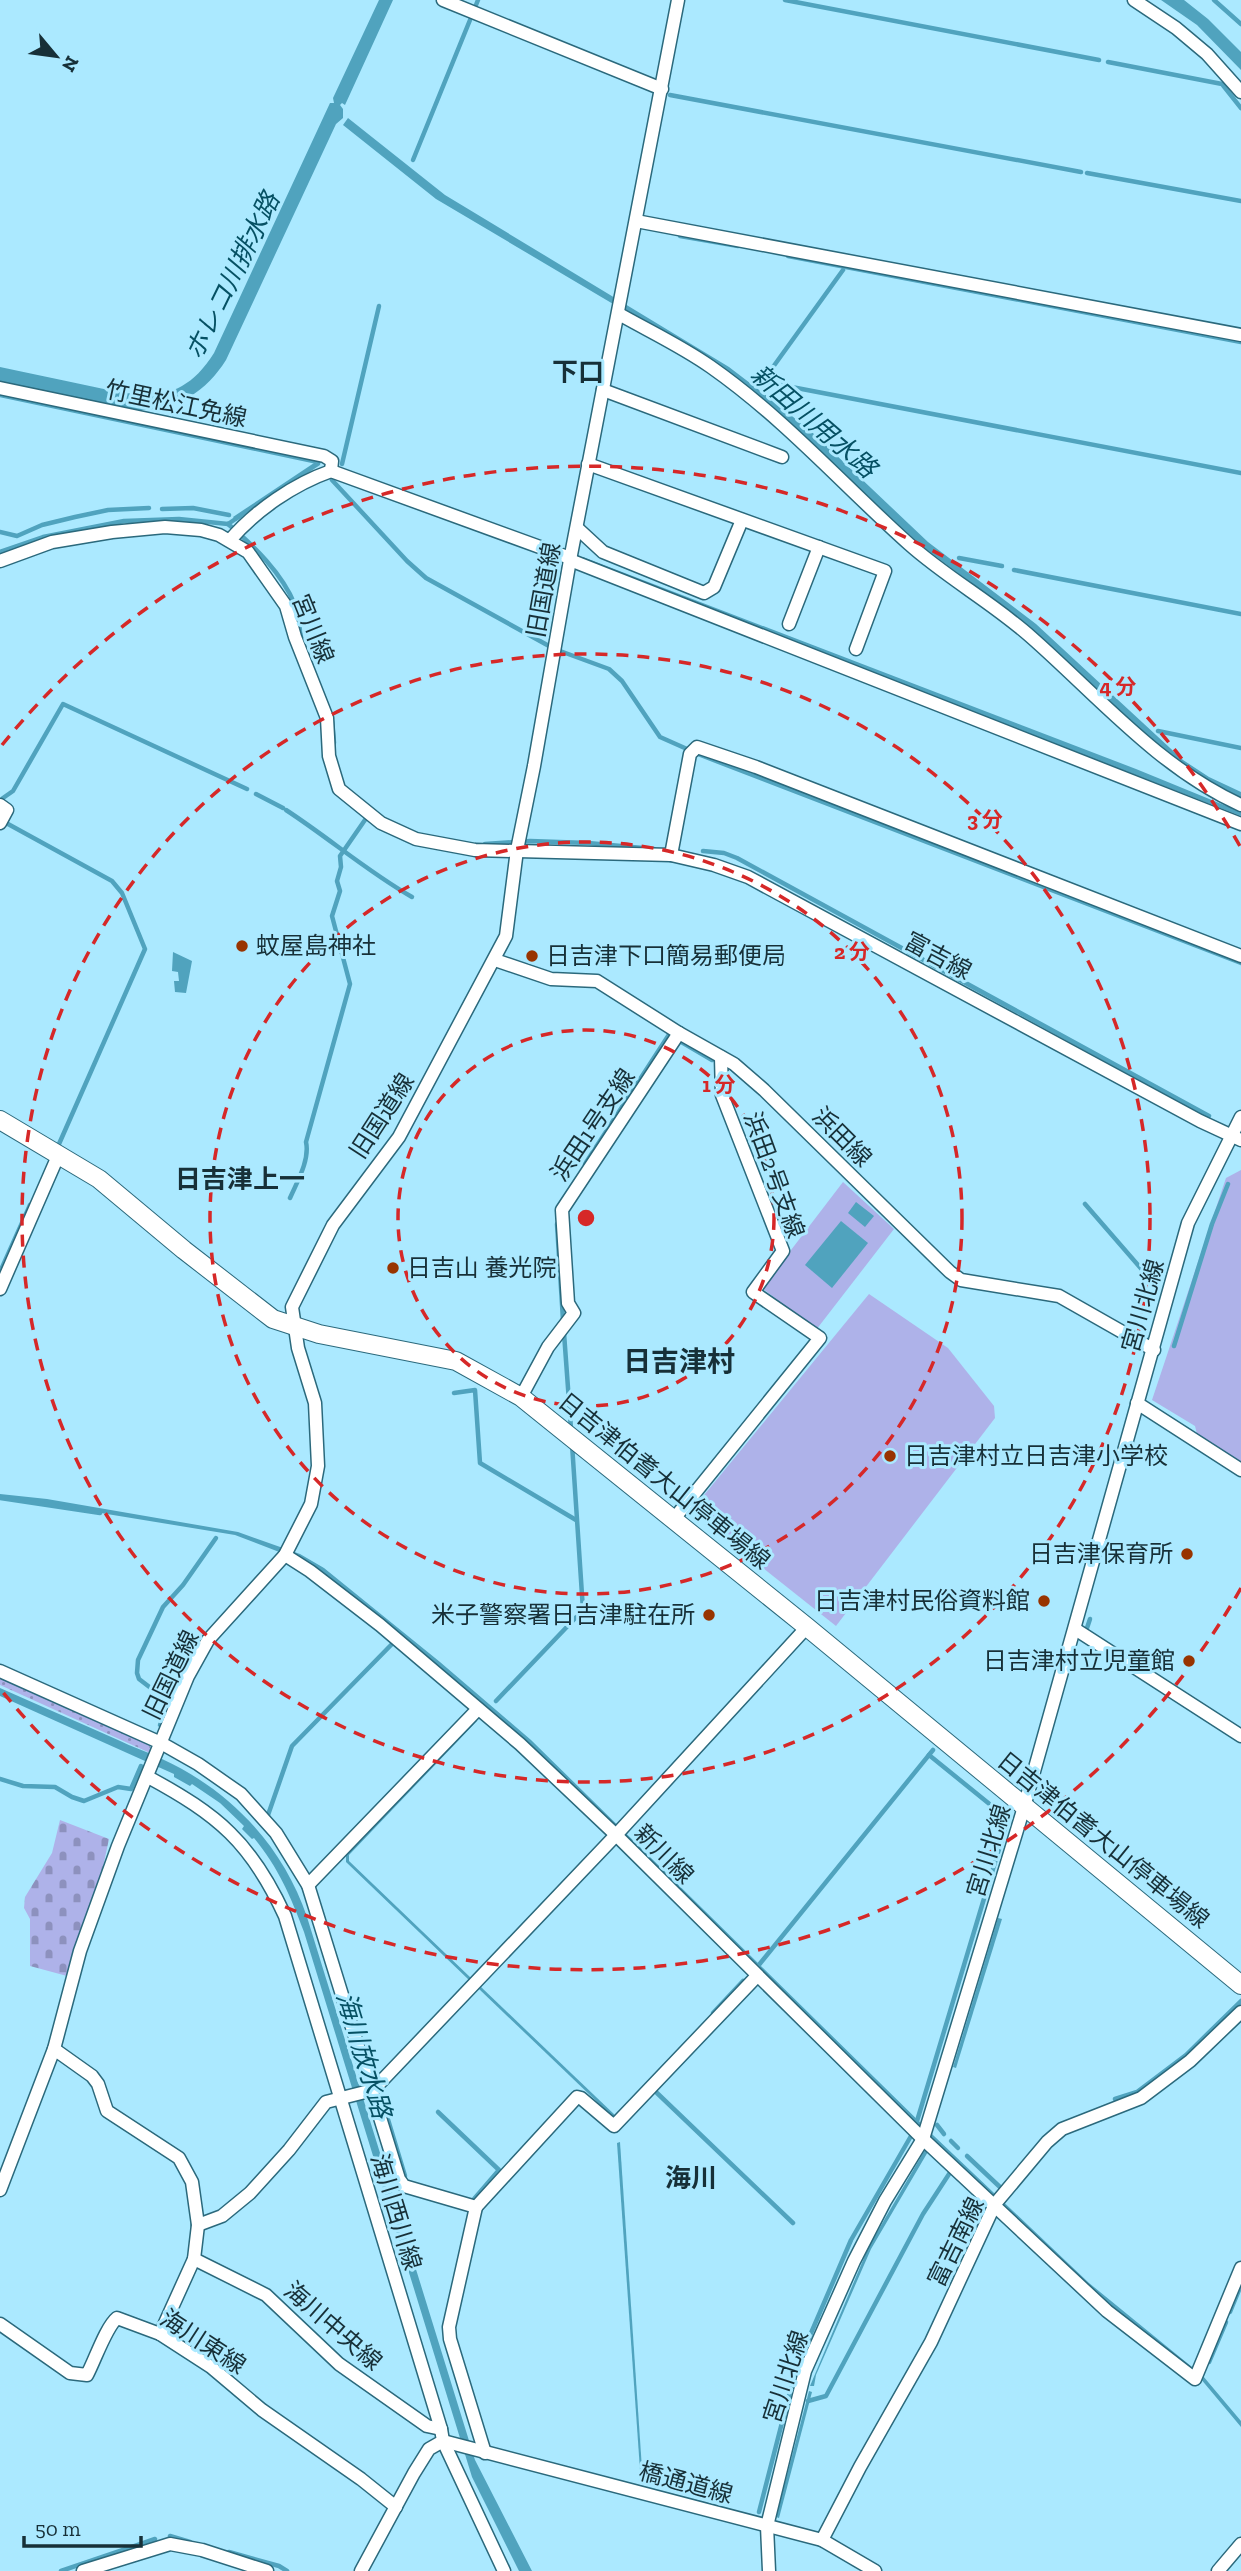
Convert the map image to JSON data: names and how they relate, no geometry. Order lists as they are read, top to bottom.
{
  "streets": {
    "main road": ["日吉津伯耆大山停車場線"],
    "street": [
      "竹里松江免線",
      "旧国道線",
      "宮川線",
      "富吉線",
      "浜田1号支線",
      "浜田線",
      "浜田2号支線",
      "宮川北線",
      "新川線",
      "海川西川線",
      "富吉南線",
      "海川中央線",
      "海川東線",
      "橋通道線"
    ]
  },
  "crossings": [
    ["旧国道線", "宮川線"],
    ["旧国道線", "富吉線"],
    ["旧国道線", "浜田線"],
    ["旧国道線", "日吉津伯耆大山停車場線"],
    ["旧国道線", "新川線"],
    ["旧国道線", "海川西川線"],
    ["宮川線", "富吉線"],
    ["富吉線", "宮川北線"],
    ["浜田1号支線", "浜田線"],
    ["浜田1号支線", "日吉津伯耆大山停車場線"],
    ["浜田線", "浜田2号支線"],
    ["浜田線", "宮川北線"],
    ["浜田2号支線", "日吉津伯耆大山停車場線"],
    ["宮川北線", "日吉津伯耆大山停車場線"],
    ["宮川北線", "新川線"],
    ["宮川北線", "橋通道線"],
    ["新川線", "富吉南線"],
    ["海川西川線", "海川中央線"],
    ["富吉南線", "橋通道線"],
    ["海川中央線", "橋通道線"]
  ],
  "districts": [
    "下口",
    "日吉津上一",
    "日吉津村",
    "海川"
  ],
  "water": ["ホレコ川排水路", "新田川用水路", "海川放水路"],
  "places": [
    "蚊屋島神社",
    "日吉津下口簡易郵便局",
    "日吉山 養光院",
    "日吉津村立日吉津小学校",
    "日吉津保育所",
    "日吉津村民俗資料館",
    "米子警察署日吉津駐在所",
    "日吉津村立児童館"
  ],
  "scale_bar": "50 m",
  "north": "bottom right",
  "rings": [
    "4 分",
    "3 分",
    "2 分",
    "1 分"
  ]
}
